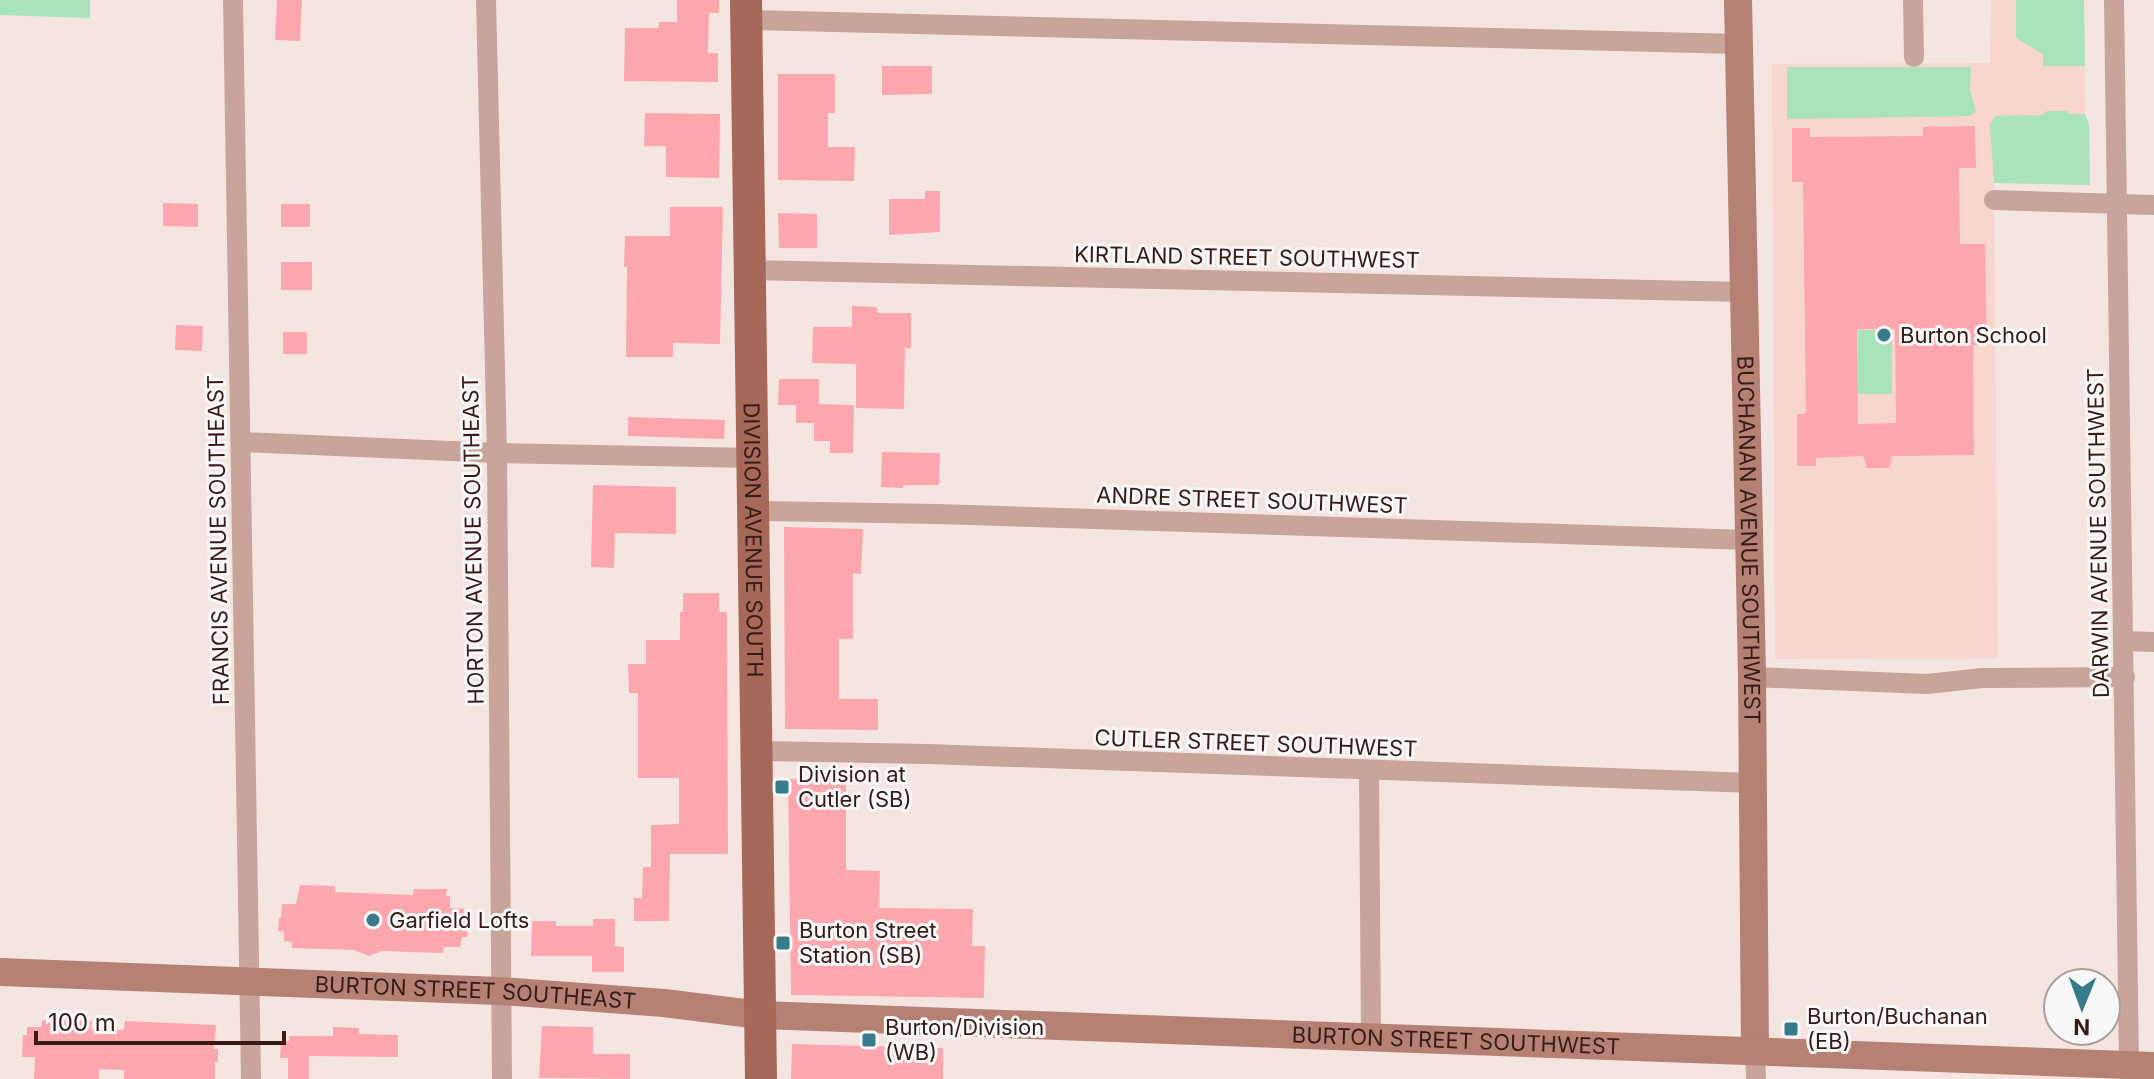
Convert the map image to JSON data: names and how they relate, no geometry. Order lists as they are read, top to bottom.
{
  "streets": {
    "main road": [
      "DIVISION AVENUE SOUTH",
      "BUCHANAN AVENUE SOUTHWEST",
      "BURTON STREET SOUTHEAST",
      "BURTON STREET SOUTHWEST"
    ],
    "street": [
      "KIRTLAND STREET SOUTHWEST",
      "ANDRE STREET SOUTHWEST",
      "DARWIN AVENUE SOUTHWEST",
      "FRANCIS AVENUE SOUTHEAST",
      "HORTON AVENUE SOUTHEAST",
      "CUTLER STREET SOUTHWEST"
    ]
  },
  "crossings": [
    ["KIRTLAND STREET SOUTHWEST", "DIVISION AVENUE SOUTH"],
    ["KIRTLAND STREET SOUTHWEST", "BUCHANAN AVENUE SOUTHWEST"],
    ["ANDRE STREET SOUTHWEST", "DIVISION AVENUE SOUTH"],
    ["ANDRE STREET SOUTHWEST", "BUCHANAN AVENUE SOUTHWEST"],
    ["DARWIN AVENUE SOUTHWEST", "BURTON STREET SOUTHWEST"],
    ["DIVISION AVENUE SOUTH", "CUTLER STREET SOUTHWEST"],
    ["DIVISION AVENUE SOUTH", "BURTON STREET SOUTHEAST"],
    ["DIVISION AVENUE SOUTH", "BURTON STREET SOUTHWEST"],
    ["BUCHANAN AVENUE SOUTHWEST", "CUTLER STREET SOUTHWEST"],
    ["BUCHANAN AVENUE SOUTHWEST", "BURTON STREET SOUTHWEST"],
    ["FRANCIS AVENUE SOUTHEAST", "BURTON STREET SOUTHEAST"],
    ["HORTON AVENUE SOUTHEAST", "BURTON STREET SOUTHEAST"],
    ["BURTON STREET SOUTHEAST", "BURTON STREET SOUTHWEST"]
  ],
  "places": {
    "other": ["Burton School", "Garfield Lofts"],
    "transit": [
      "Division at Cutler (SB)",
      "Burton Street Station (SB)",
      "Burton/Buchanan (EB)",
      "Burton/Division (WB)"
    ]
  },
  "scale_bar": "100 m",
  "north": "bottom"
}
